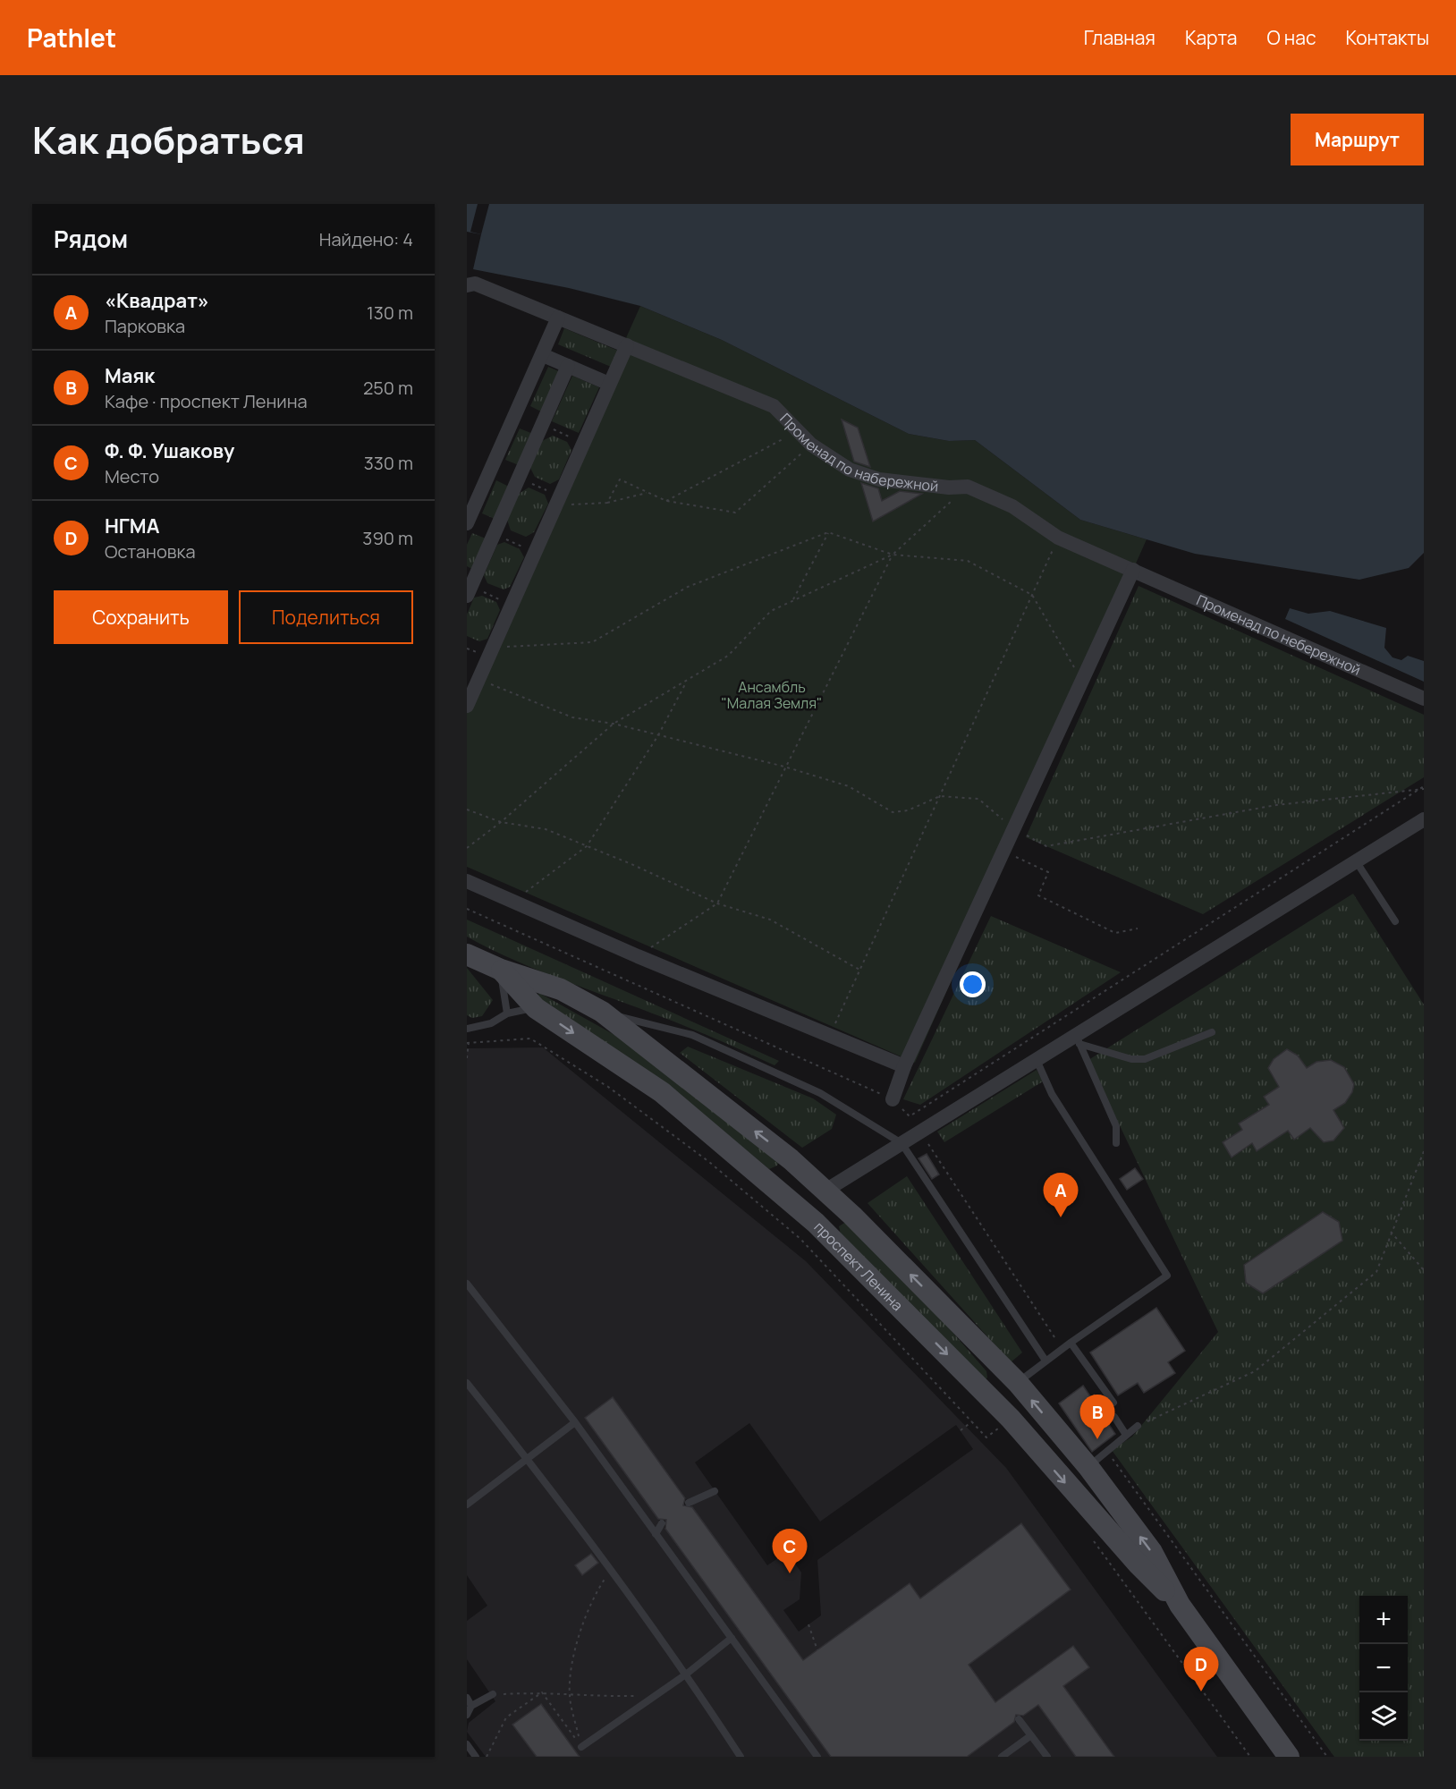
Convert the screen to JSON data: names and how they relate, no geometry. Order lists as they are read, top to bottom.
{
  "streets": {
    "street": ["Променад по набережной", "Променад по небережной", "проспект Ленина"]
  },
  "crossings": [
    ["Променад по набережной", "Променад по небережной"]
  ],
  "parks": ["Ансамбль \"Малая Земля\""],
  "page": {
    "header": "Pathlet",
    "nav": [
      "Главная",
      "Карта",
      "О нас",
      "Контакты"
    ],
    "title": "Как добраться",
    "buttons": [
      "Маршрут",
      ["Сохранить", "Поделиться"]
    ],
    "heading": ["Рядом", "Найдено: 4"],
    "list": [
      {
        "mark": "A",
        "name": "«Квадрат»",
        "note": "Парковка",
        "value": "130 m"
      },
      {
        "mark": "B",
        "name": "Маяк",
        "note": "Кафе · проспект Ленина",
        "value": "250 m"
      },
      {
        "mark": "C",
        "name": "Ф. Ф. Ушакову",
        "note": "Место",
        "value": "330 m"
      },
      {
        "mark": "D",
        "name": "НГМА",
        "note": "Остановка",
        "value": "390 m"
      }
    ],
    "pins": [
      "A",
      "B",
      "C",
      "D"
    ],
    "map_buttons": ["+", "−"]
  }
}
